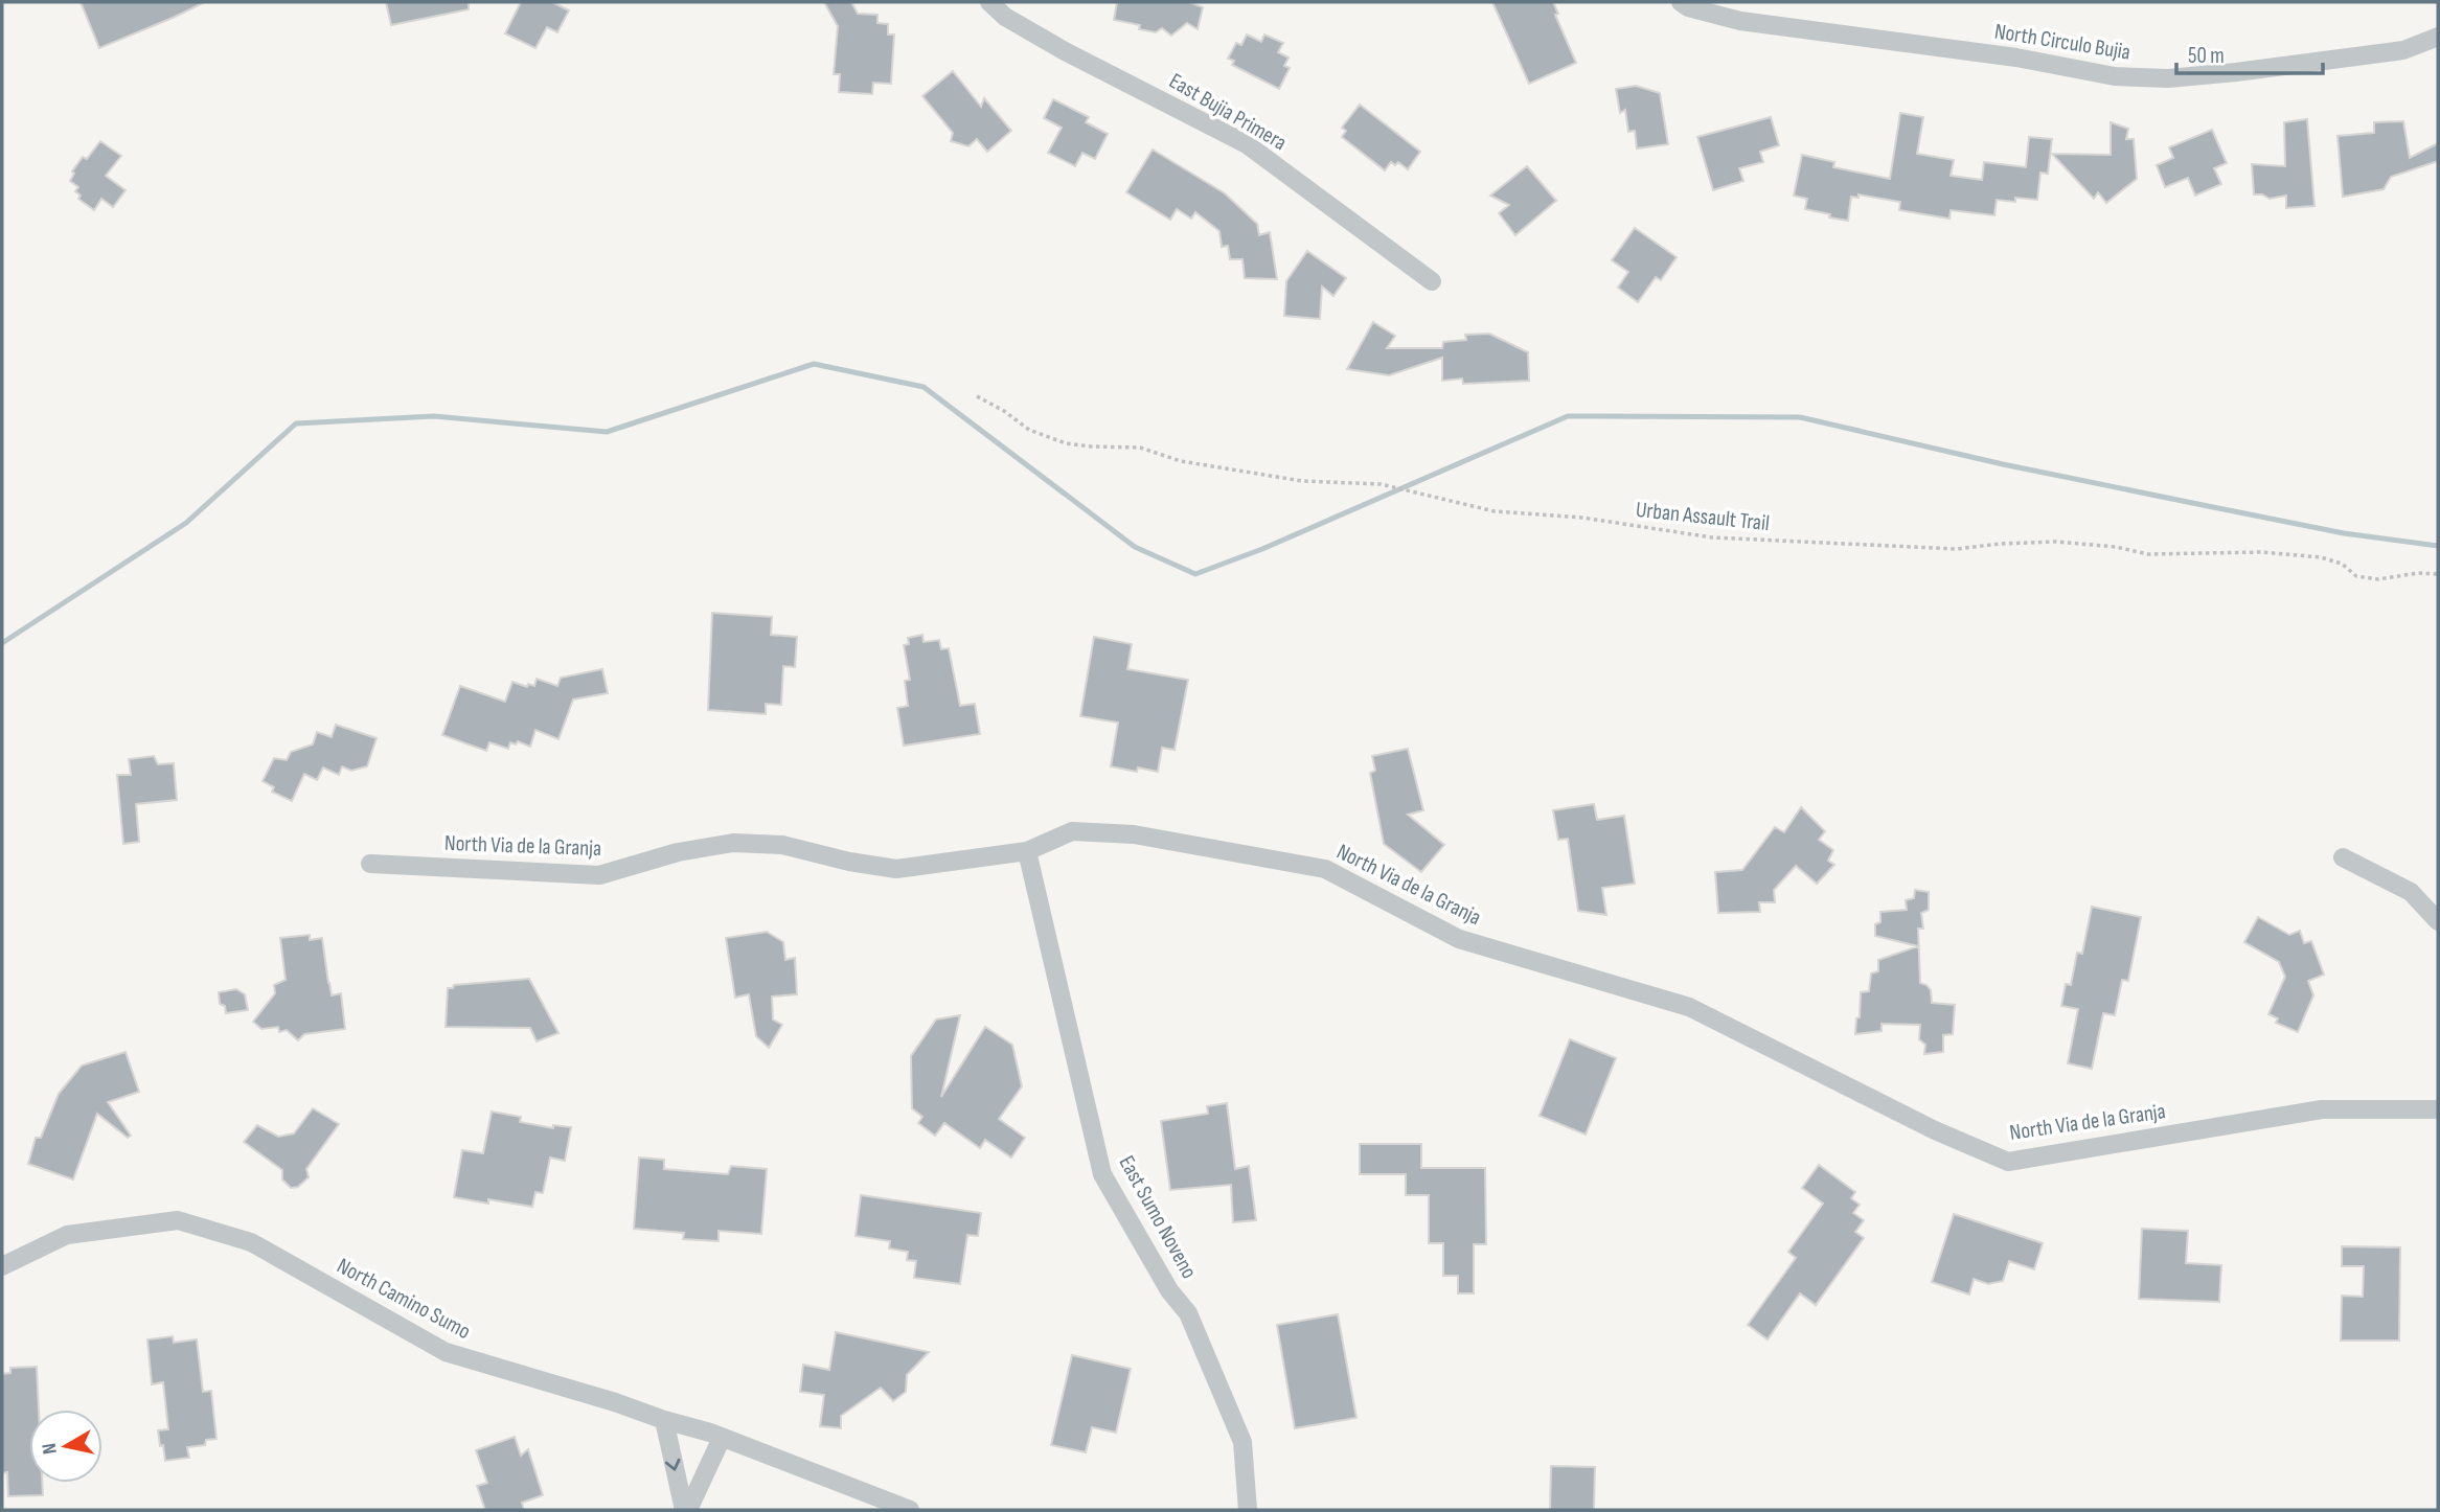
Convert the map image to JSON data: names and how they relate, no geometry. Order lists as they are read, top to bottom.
{
  "streets": {
    "street": [
      "North Circulo Bujia",
      "East Bujia Primera",
      "North Via de la Granja",
      "East Sumo Noveno",
      "North Camino Sumo"
    ],
    "path": ["Urban Assault Trail"]
  },
  "crossings": [
    ["North Via de la Granja", "East Sumo Noveno"]
  ],
  "scale_bar": "50 m",
  "north": "left"
}
